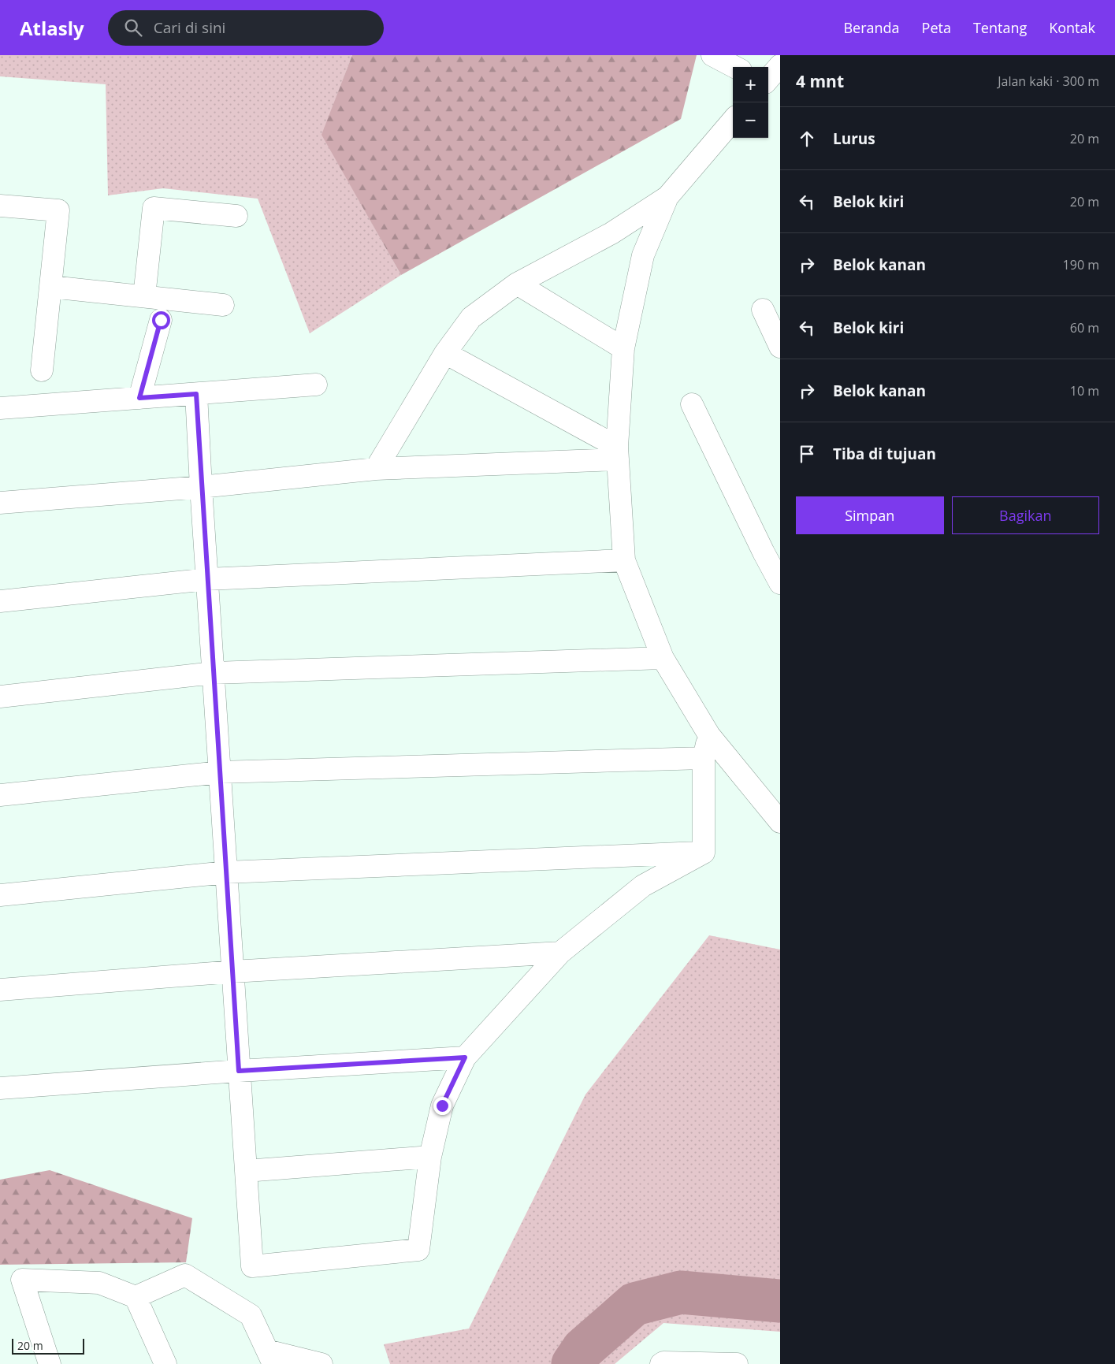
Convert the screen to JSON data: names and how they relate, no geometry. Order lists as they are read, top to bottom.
{
  "scale_bar": "20 m",
  "page": {
    "header": "Atlasly",
    "search": "Cari di sini",
    "nav": [
      "Beranda",
      "Peta",
      "Tentang",
      "Kontak"
    ],
    "heading": ["4 mnt", "Jalan kaki · 300 m"],
    "map_buttons": ["+", "−"],
    "list": [
      ["Lurus", "20 m"],
      ["Belok kiri", "20 m"],
      ["Belok kanan", "190 m"],
      ["Belok kiri", "60 m"],
      ["Belok kanan", "10 m"],
      "Tiba di tujuan"
    ],
    "buttons": ["Simpan", "Bagikan"],
    "scale": "20 m"
  }
}
